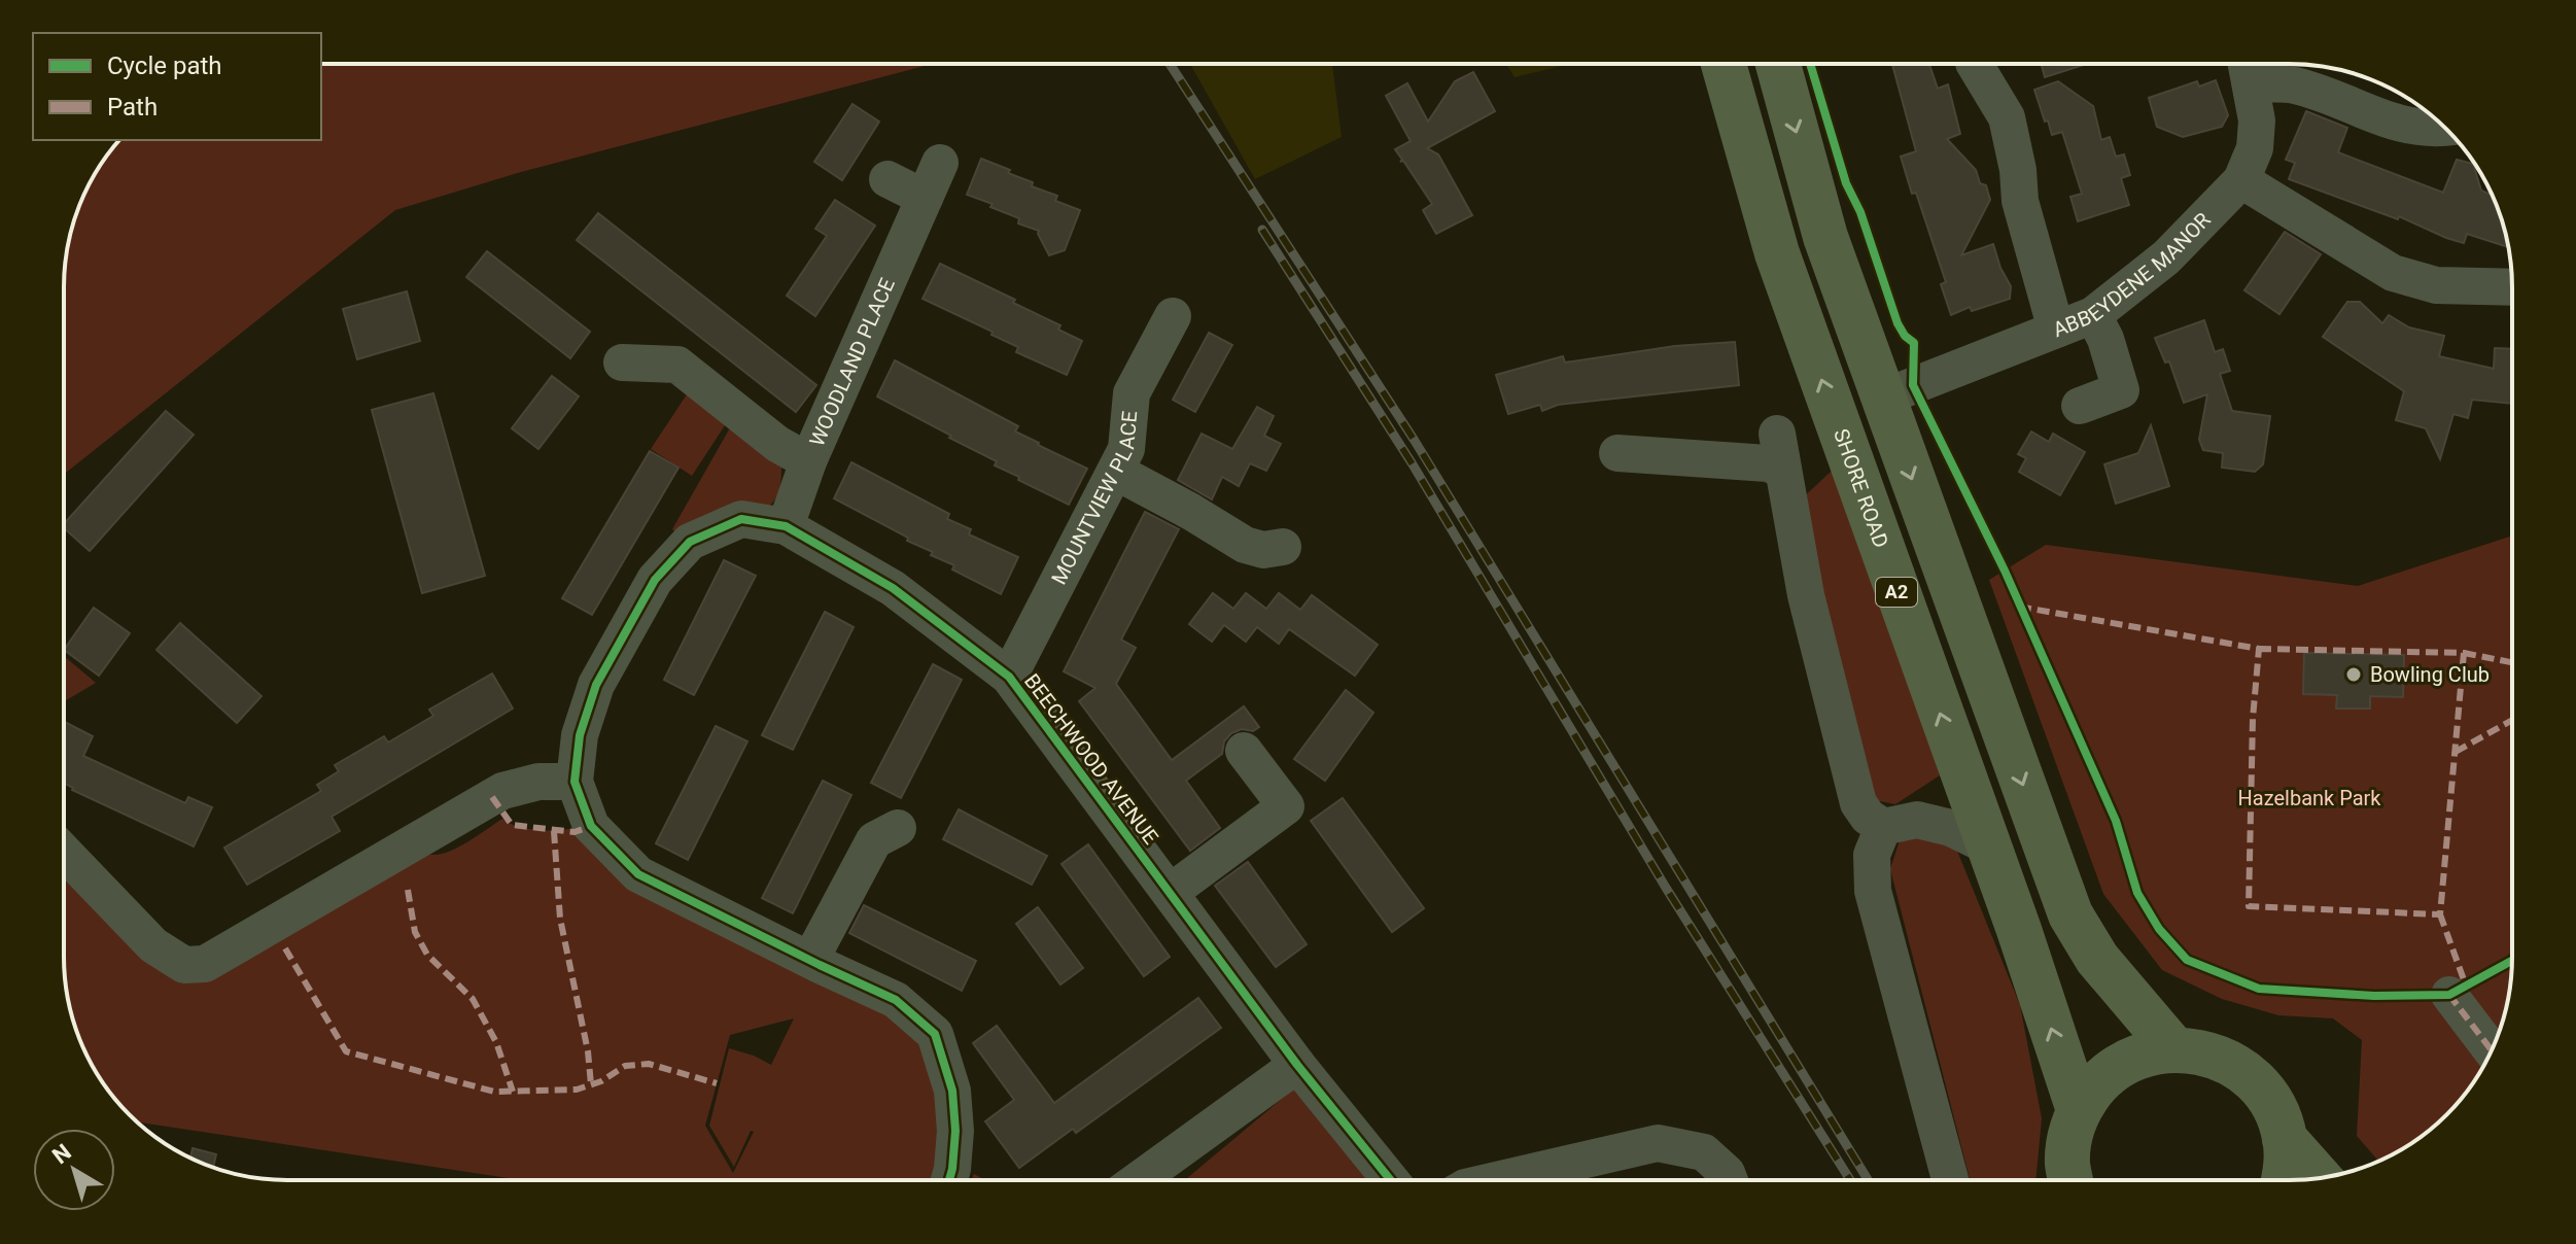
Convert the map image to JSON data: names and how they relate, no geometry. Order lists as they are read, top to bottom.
{
  "streets": {
    "highway": ["SHORE ROAD", "A2"],
    "street": [
      "ABBEYDENE MANOR",
      "WOODLAND PLACE",
      "MOUNTVIEW PLACE",
      "BEECHWOOD AVENUE"
    ]
  },
  "crossings": [
    ["ABBEYDENE MANOR", "A2"],
    ["WOODLAND PLACE", "BEECHWOOD AVENUE"],
    ["MOUNTVIEW PLACE", "BEECHWOOD AVENUE"]
  ],
  "parks": ["Hazelbank Park"],
  "places": ["Bowling Club"],
  "legend": ["Cycle path", "Path"],
  "north": "top left"
}
